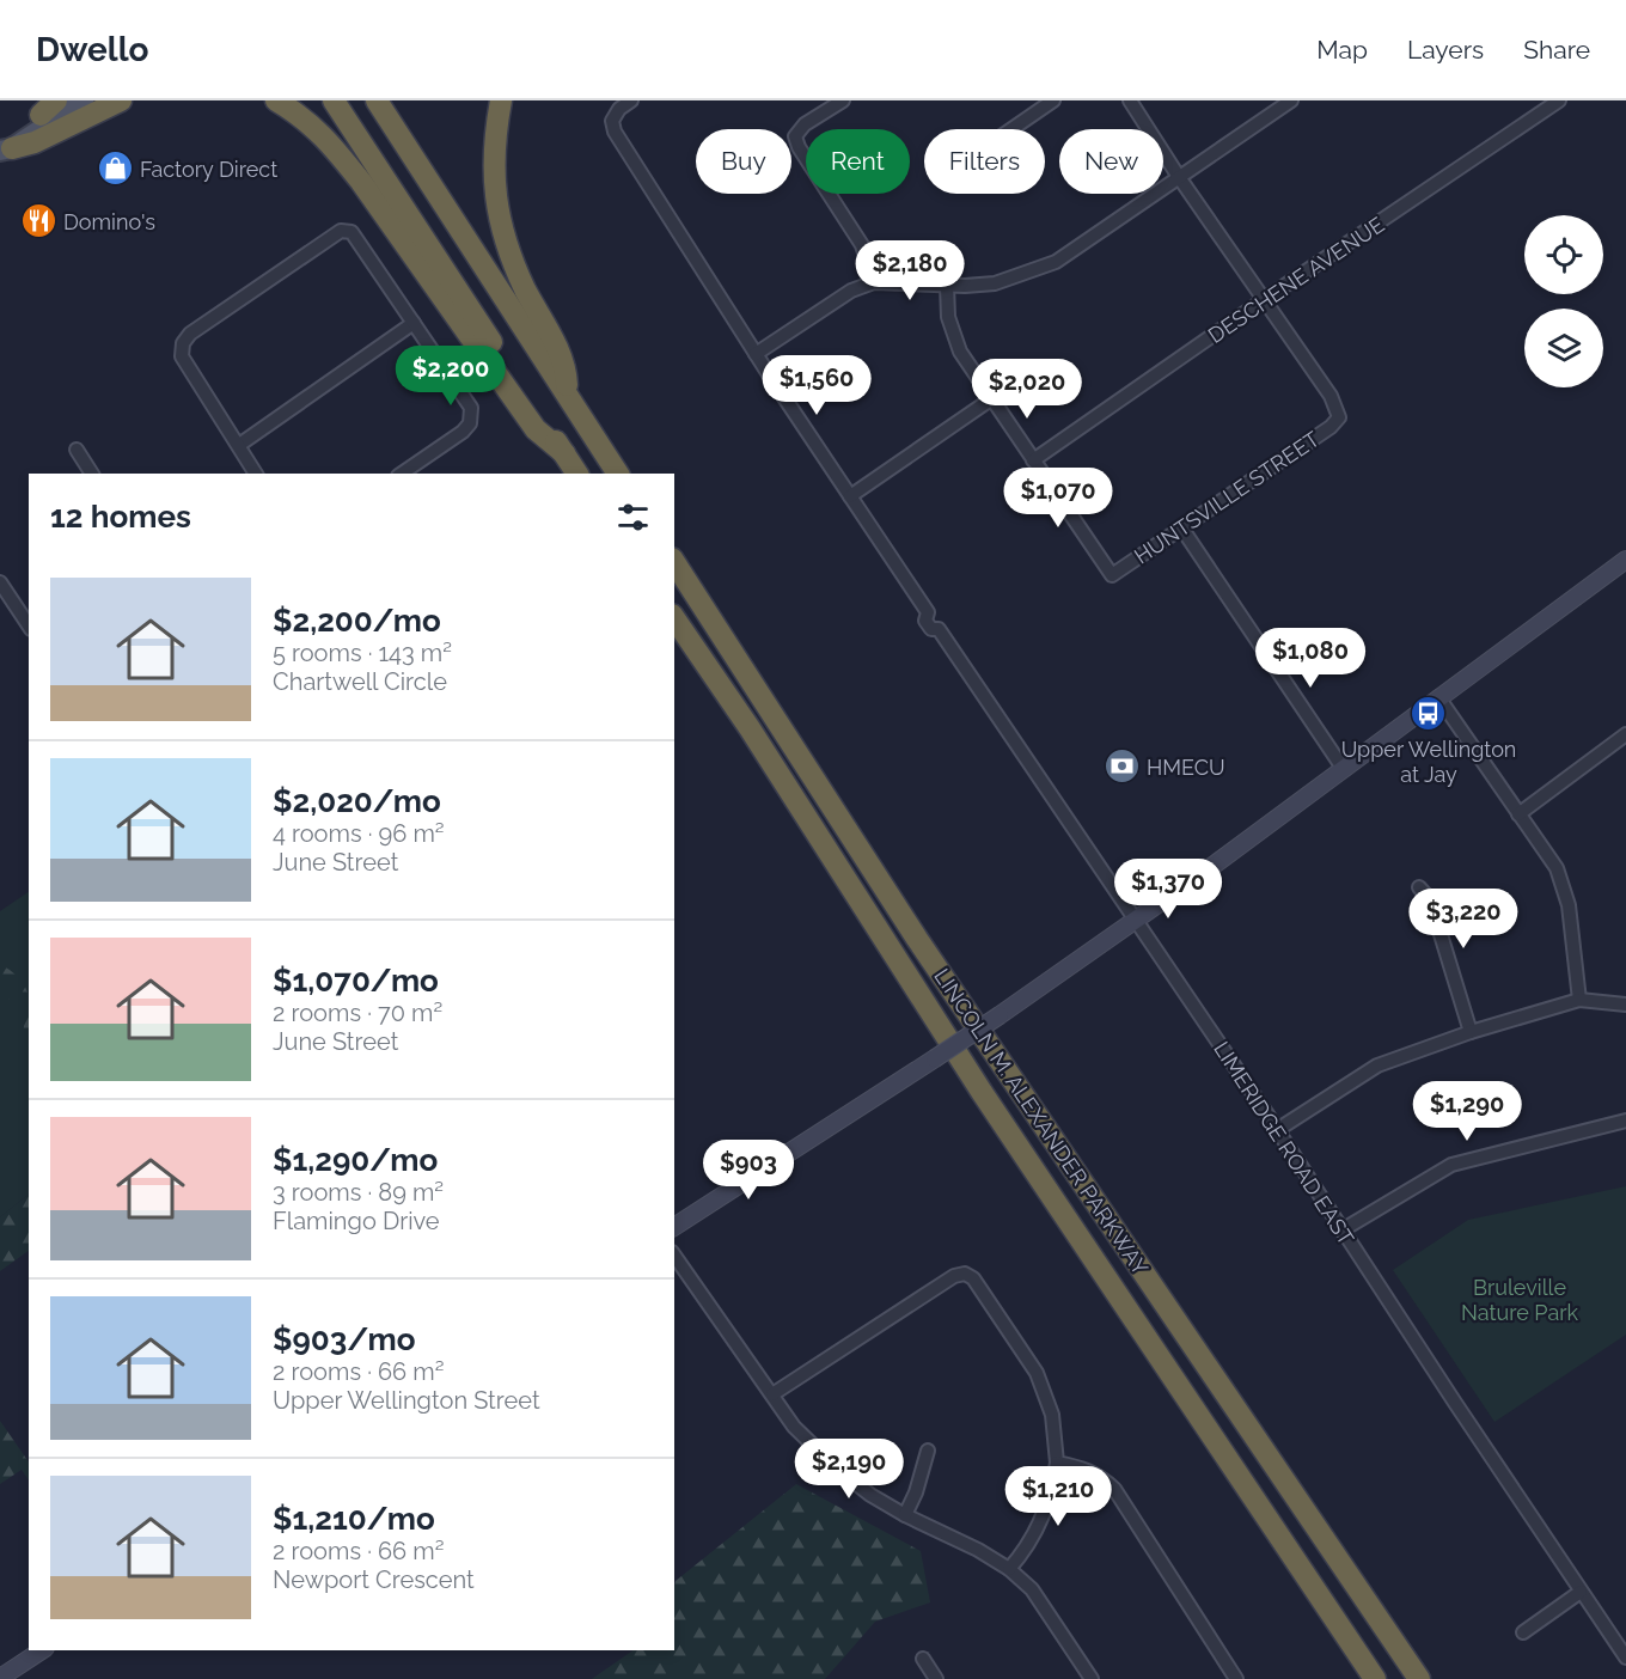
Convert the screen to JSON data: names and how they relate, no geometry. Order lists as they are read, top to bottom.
{
  "streets": {
    "highway": ["LINCOLN M. ALEXANDER PARKWAY"],
    "street": ["DESCHENE AVENUE", "HUNTSVILLE STREET", "LIMERIDGE ROAD EAST"]
  },
  "crossings": [
    ["DESCHENE AVENUE", "HUNTSVILLE STREET"]
  ],
  "parks": ["Bruleville Nature Park"],
  "places": {
    "shop": ["Factory Direct"],
    "restaurant": ["Domino's"],
    "bus stop": ["Upper Wellington at Jay"],
    "bank": ["HMECU"]
  },
  "page": {
    "header": "Dwello",
    "nav": ["Map", "Layers", "Share"],
    "chip": [
      "Buy",
      "Rent",
      "Filters",
      "New"
    ],
    "price": [
      "$2,180",
      "$2,200",
      "$1,560",
      "$2,020",
      "$1,070",
      "$1,080",
      "$1,370",
      "$3,220",
      "$1,290",
      "$903",
      "$2,190",
      "$1,210"
    ],
    "heading": "12 homes",
    "list": [
      {
        "name": "$2,200/mo",
        "note": "5 rooms · 143 m² · Chartwell Circle"
      },
      {
        "name": "$2,020/mo",
        "note": "4 rooms · 96 m² · June Street"
      },
      {
        "name": "$1,070/mo",
        "note": "2 rooms · 70 m² · June Street"
      },
      {
        "name": "$1,290/mo",
        "note": "3 rooms · 89 m² · Flamingo Drive"
      },
      {
        "name": "$903/mo",
        "note": "2 rooms · 66 m² · Upper Wellington Street"
      },
      {
        "name": "$1,210/mo",
        "note": "2 rooms · 66 m² · Newport Crescent"
      }
    ]
  }
}
